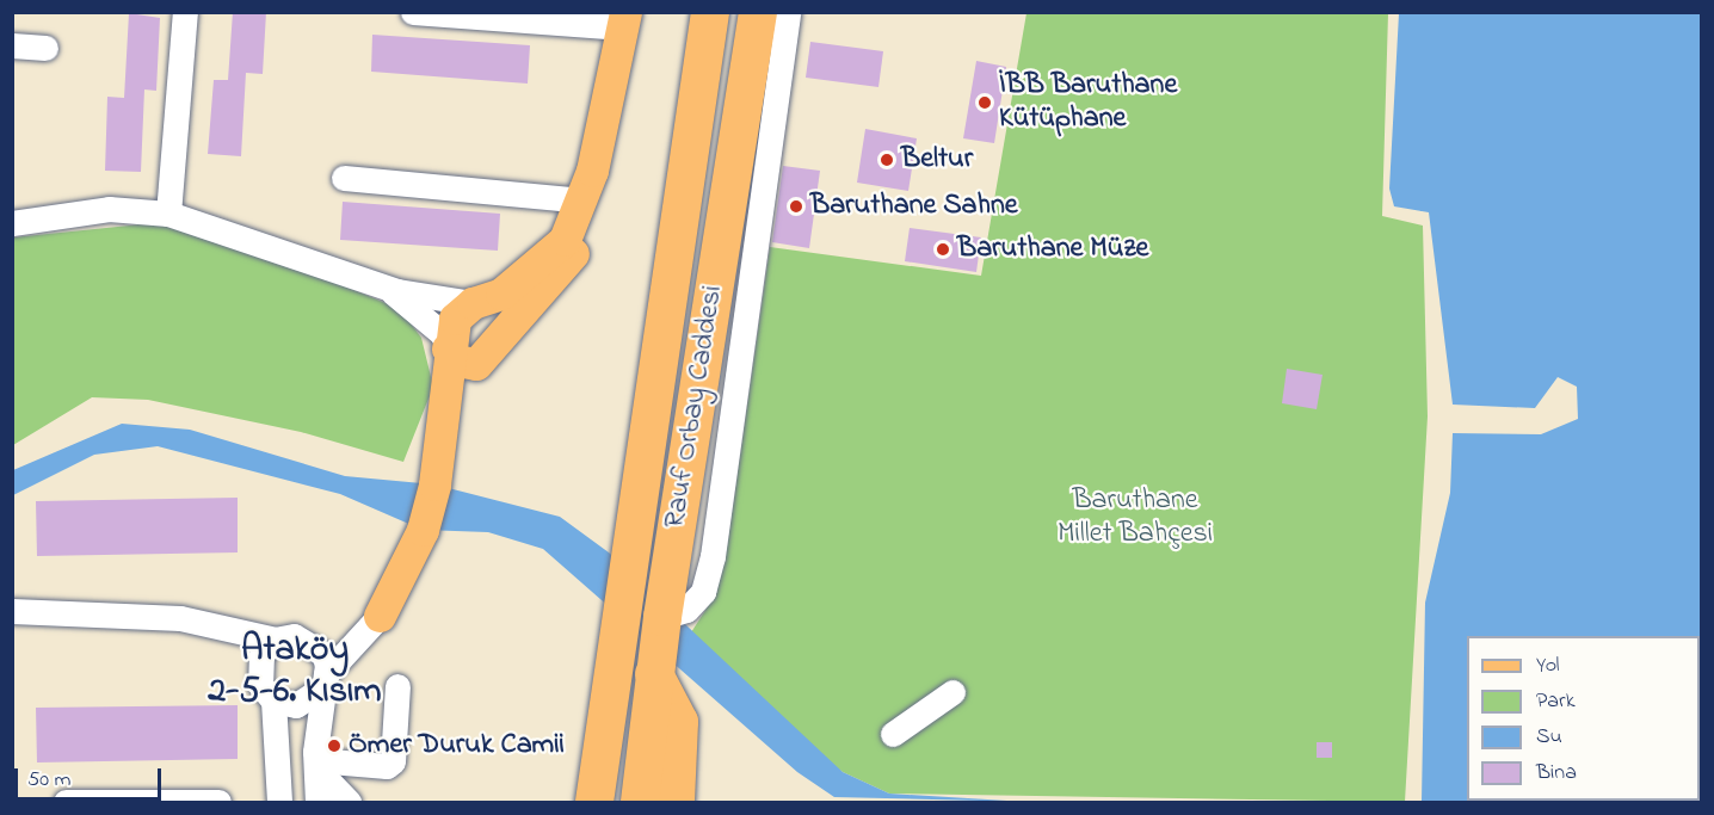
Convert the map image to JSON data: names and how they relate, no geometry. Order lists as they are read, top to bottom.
{
  "streets": {
    "highway": ["Rauf Orbay Caddesi"]
  },
  "districts": ["Ataköy 2-5-6. Kısım"],
  "parks": ["Baruthane Millet Bahçesi"],
  "places": [
    "İBB Baruthane Kütüphane",
    "Beltur",
    "Baruthane Sahne",
    "Baruthane Müze",
    "Ömer Duruk Camii"
  ],
  "legend": [
    "Yol",
    "Park",
    "Su",
    "Bina"
  ],
  "scale_bar": "50 m"
}
